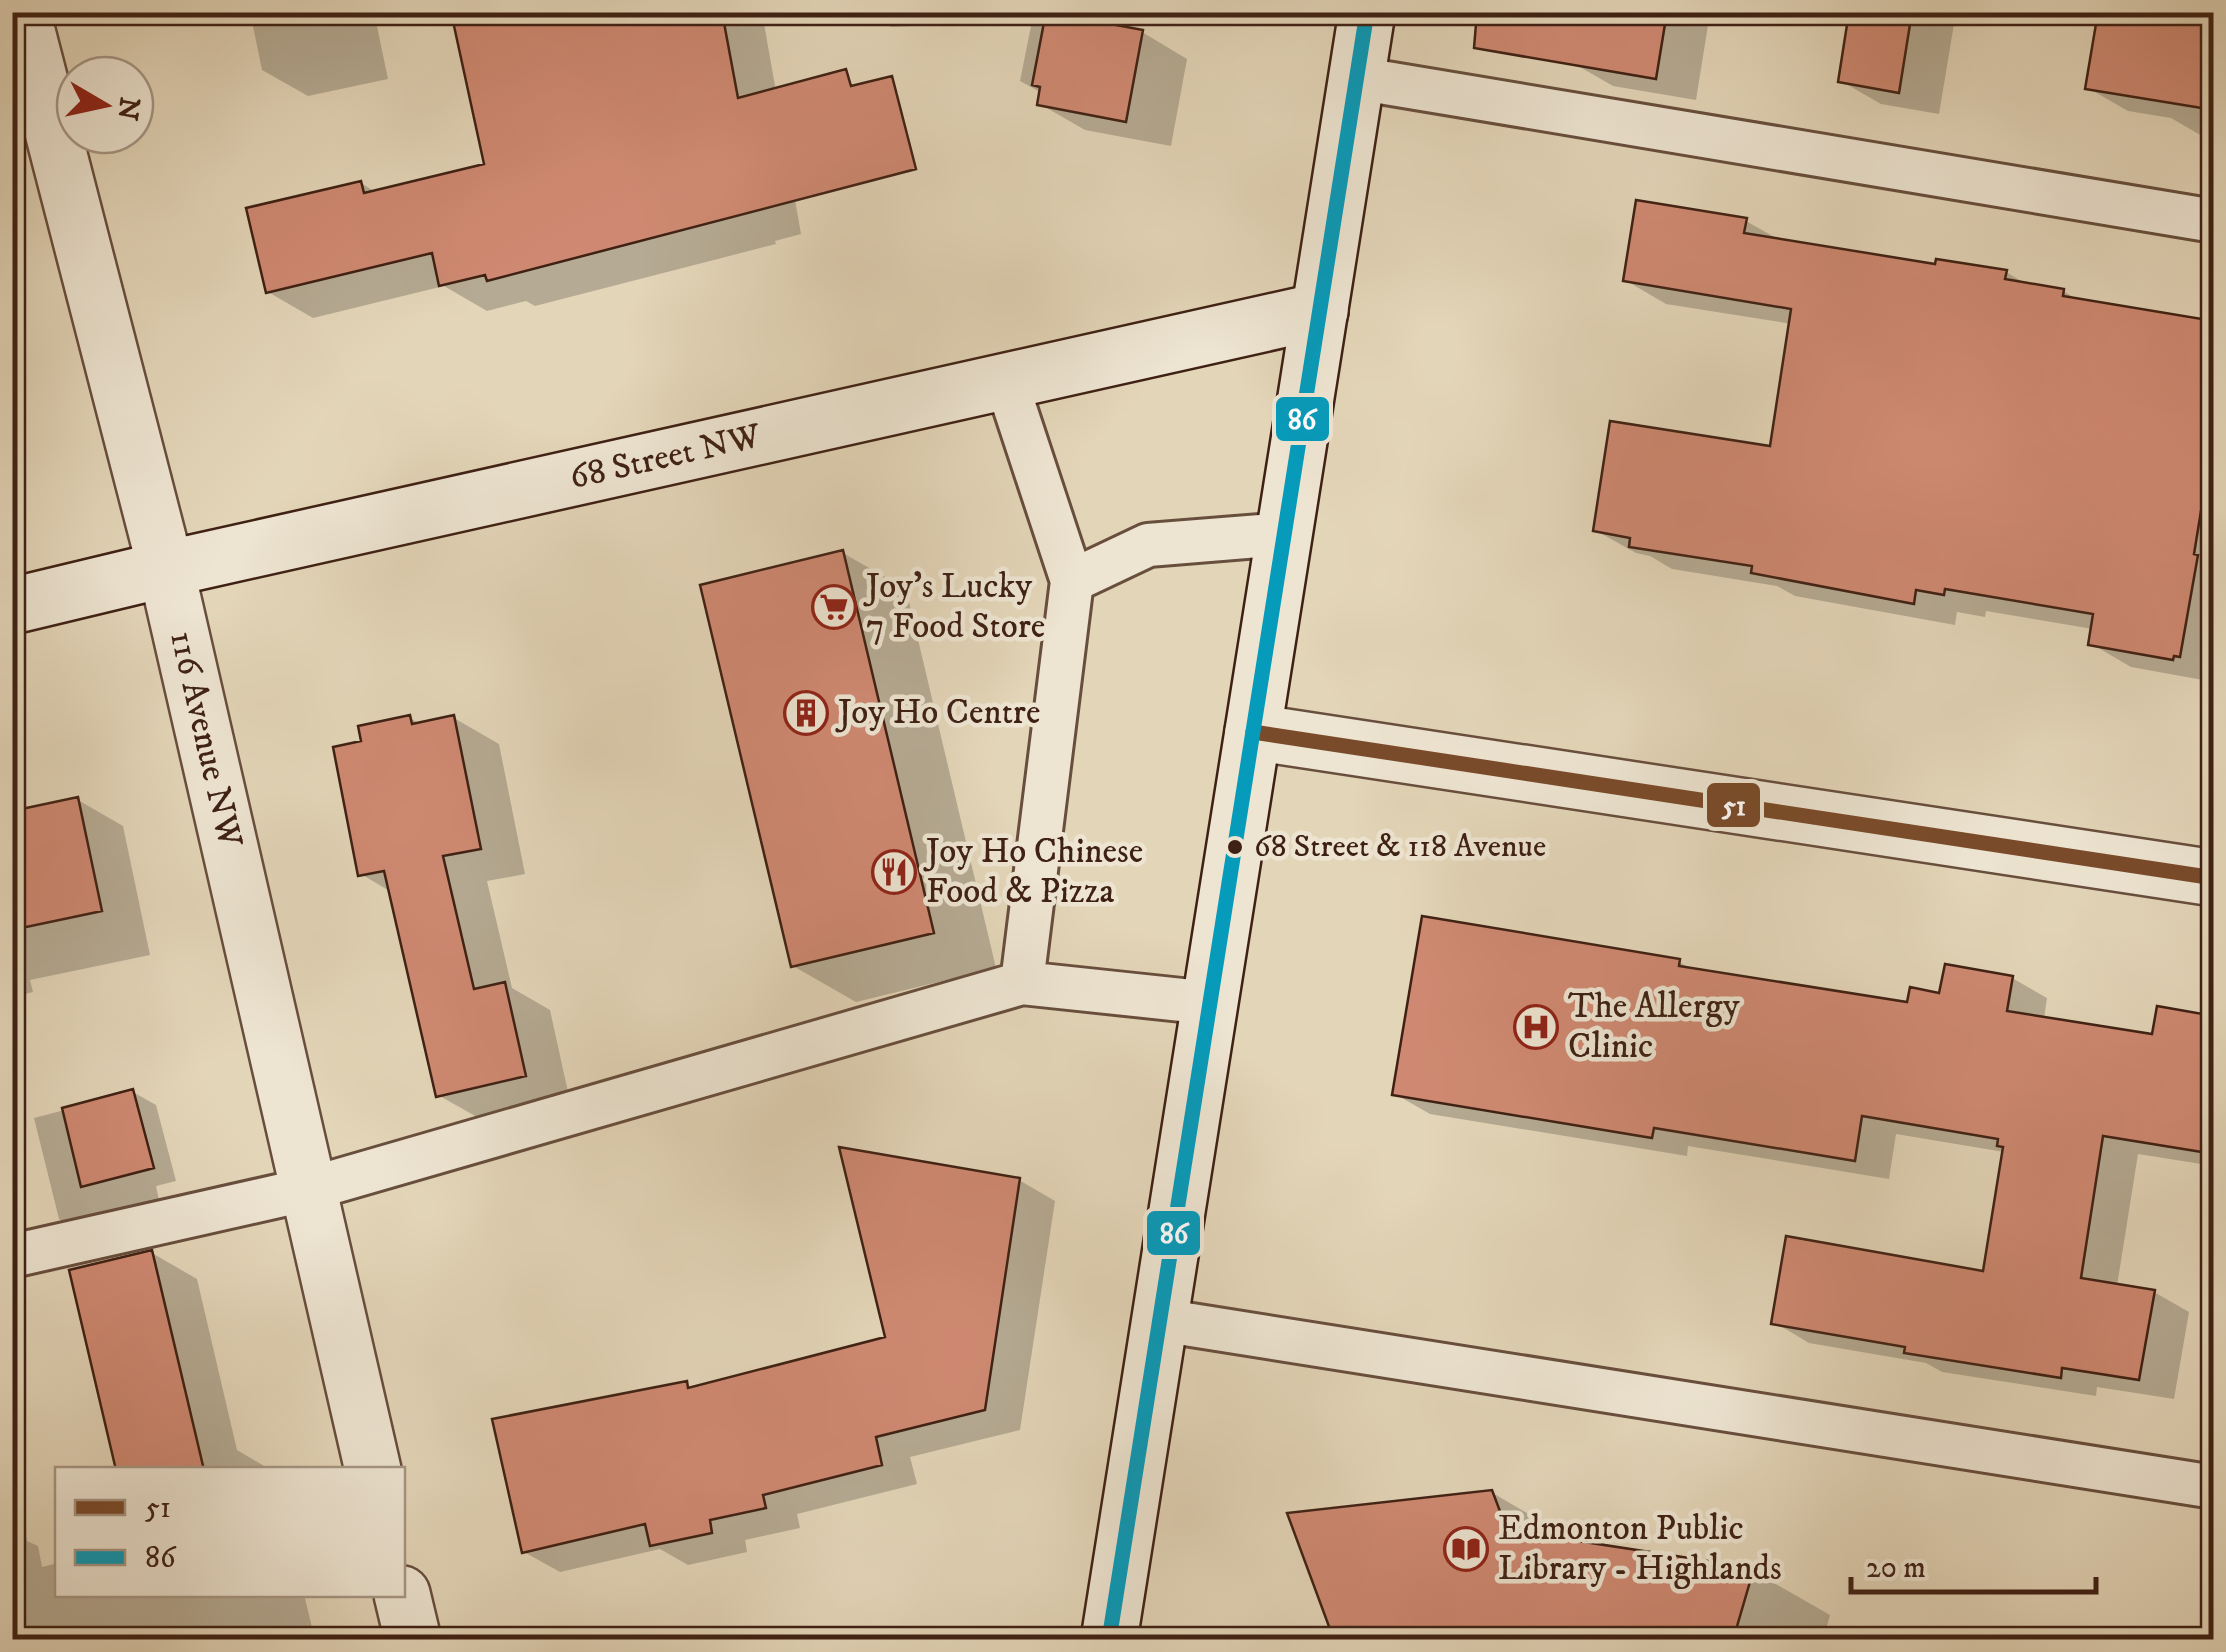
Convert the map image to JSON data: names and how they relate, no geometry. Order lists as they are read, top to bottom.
{
  "streets": {
    "street": ["68 Street NW", "116 Avenue NW"]
  },
  "crossings": [
    ["68 Street NW", "116 Avenue NW"]
  ],
  "places": {
    "supermarket": ["Joy's Lucky 7 Food Store"],
    "building": ["Joy Ho Centre"],
    "other": ["68 Street & 118 Avenue"],
    "restaurant": ["Joy Ho Chinese Food & Pizza"],
    "hospital": ["The Allergy Clinic"],
    "library": ["Edmonton Public Library - Highlands"]
  },
  "lines": ["transit line 86", "transit line 51"],
  "legend": ["51", "86"],
  "scale_bar": "20 m",
  "north": "right"
}
